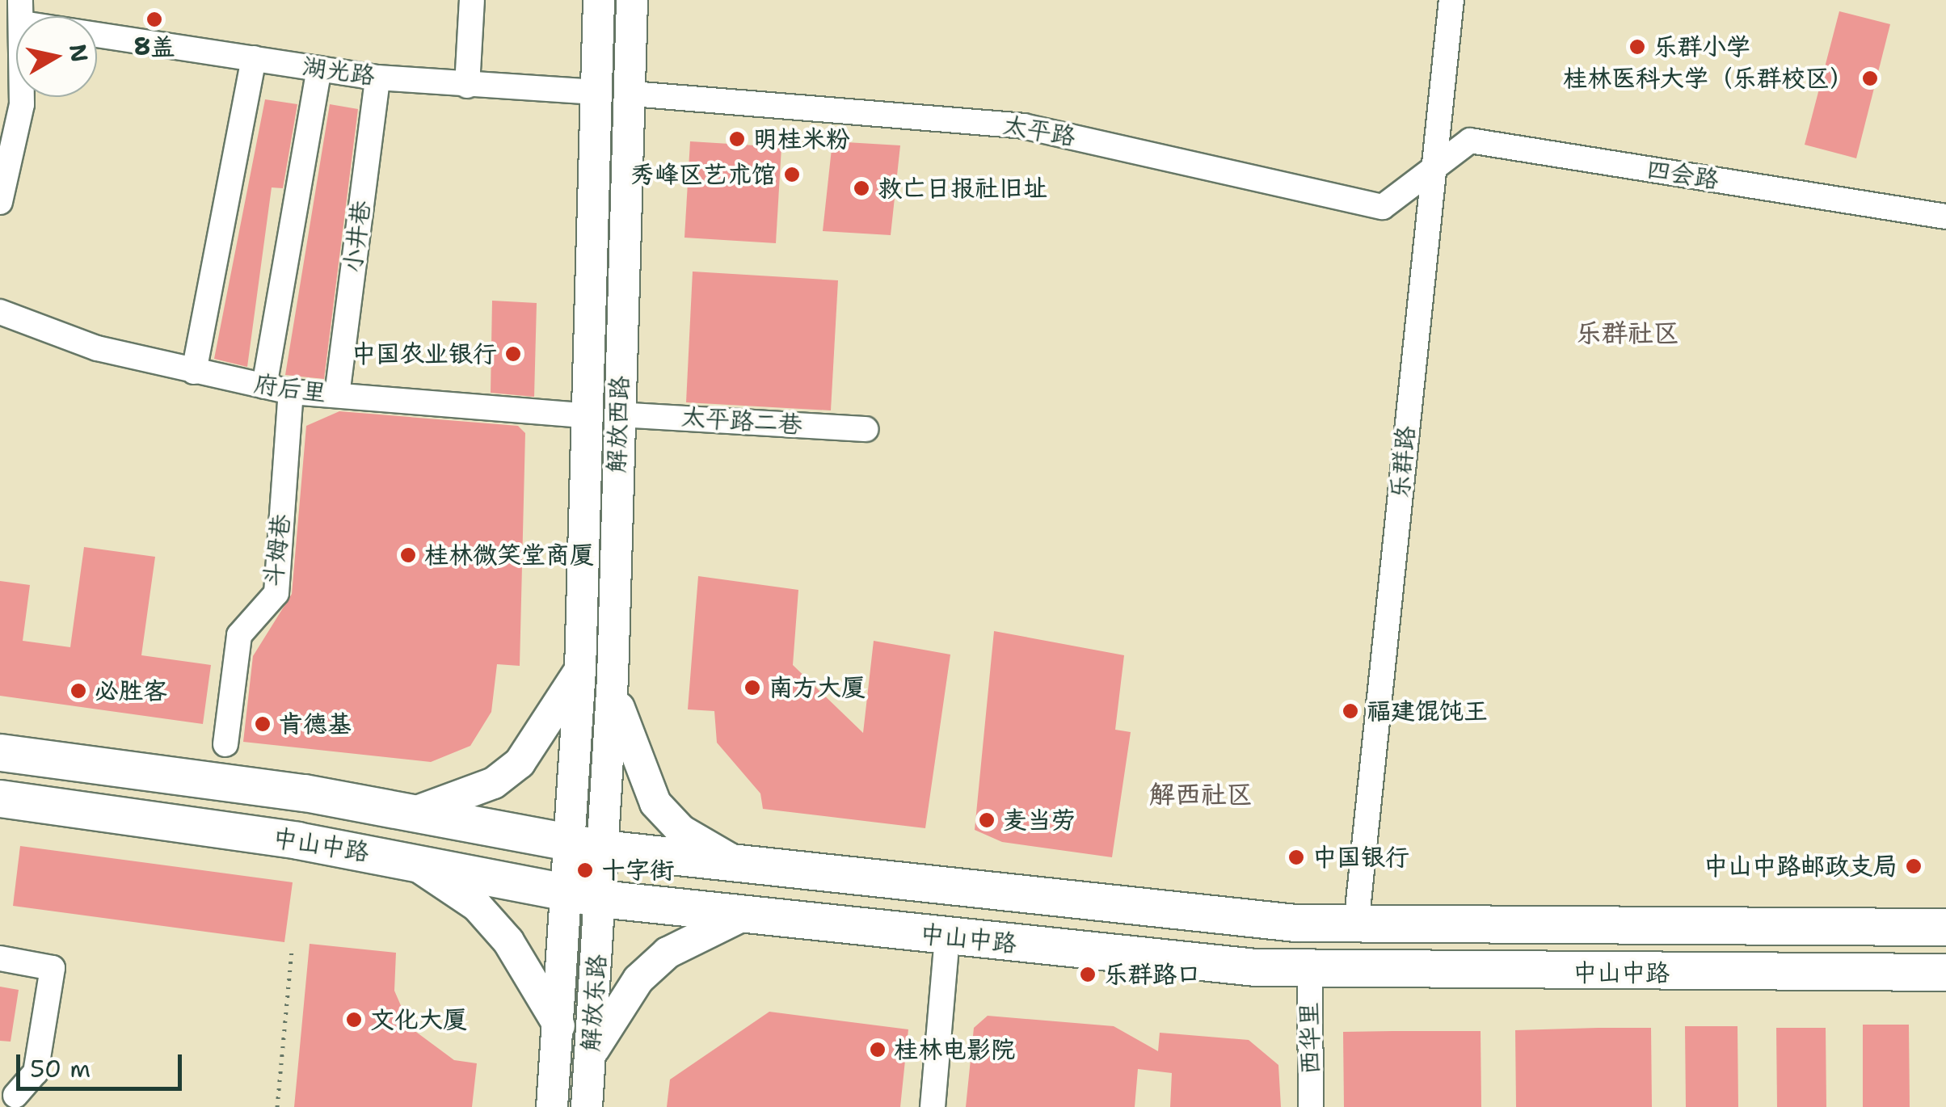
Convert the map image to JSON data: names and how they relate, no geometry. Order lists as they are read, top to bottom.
{
  "streets": {
    "highway": ["中山中路"],
    "main road": ["解放西路", "解放东路"],
    "street": [
      "湖光路",
      "太平路",
      "四会路",
      "小井巷",
      "府后里",
      "太平路二巷",
      "乐群路",
      "斗姆巷",
      "西华里"
    ]
  },
  "crossings": [
    ["湖光路", "小井巷"],
    ["湖光路", "解放西路"],
    ["太平路", "四会路"],
    ["太平路", "解放西路"],
    ["太平路", "乐群路"],
    ["四会路", "乐群路"],
    ["小井巷", "府后里"],
    ["府后里", "太平路二巷"],
    ["府后里", "解放西路"],
    ["府后里", "斗姆巷"],
    ["太平路二巷", "解放西路"],
    ["解放西路", "中山中路"],
    ["乐群路", "中山中路"],
    ["中山中路", "解放东路"],
    ["中山中路", "西华里"]
  ],
  "districts": ["乐群社区", "解西社区"],
  "places": [
    "8盖",
    "乐群小学",
    "桂林医科大学（乐群校区）",
    "明桂米粉",
    "秀峰区艺术馆",
    "救亡日报社旧址",
    "中国农业银行",
    "桂林微笑堂商厦",
    "南方大厦",
    "必胜客",
    "福建馄饨王",
    "肯德基",
    "麦当劳",
    "中国银行",
    "中山中路邮政支局",
    "十字街",
    "乐群路口",
    "文化大厦",
    "桂林电影院"
  ],
  "scale_bar": "50 m",
  "north": "right"
}
